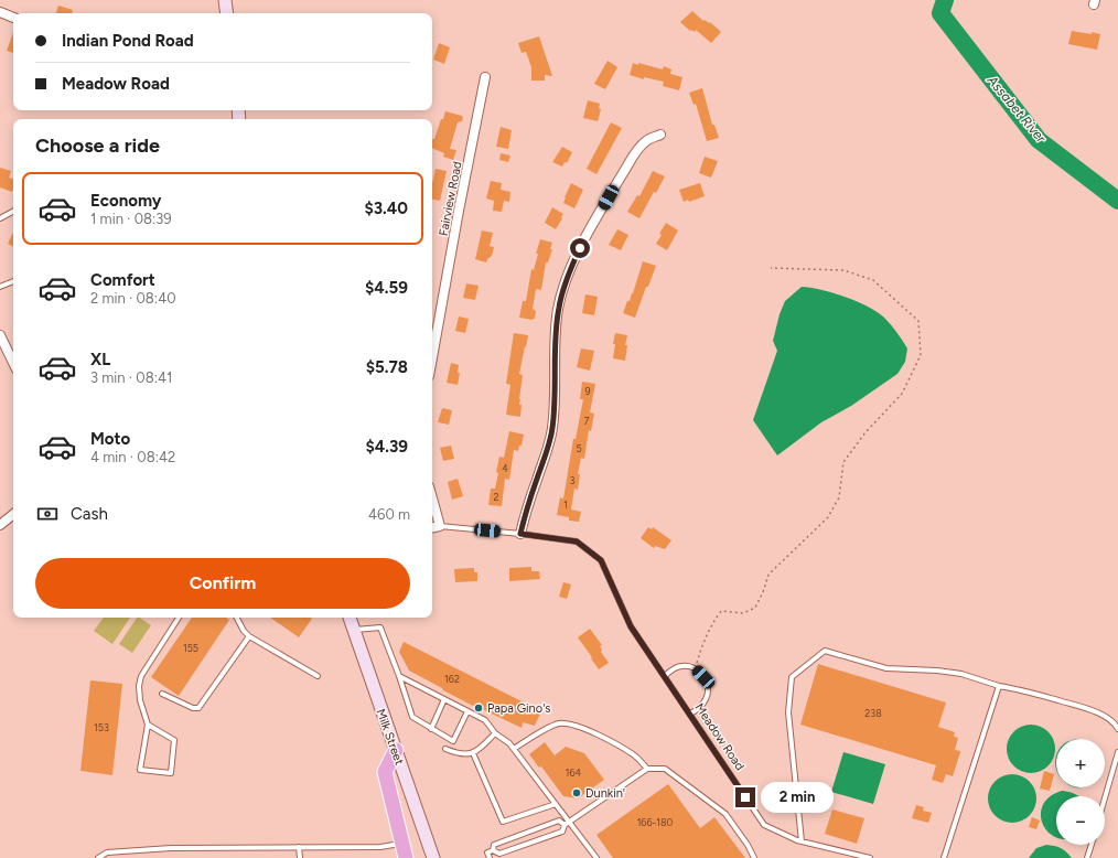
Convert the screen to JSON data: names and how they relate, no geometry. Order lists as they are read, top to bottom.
{
  "streets": {
    "main road": ["Milk Street"],
    "street": ["Fairview Road", "Meadow Road"]
  },
  "water": ["Assabet River"],
  "places": ["Papa Gino's", "Dunkin'"],
  "house_numbers": [
    "9",
    "7",
    "5",
    "4",
    "3",
    "2",
    "1",
    "155",
    "162",
    "238",
    "153",
    "164",
    "166-180"
  ],
  "page": {
    "banner": ["Indian Pond Road", "Meadow Road"],
    "heading": "Choose a ride",
    "list": [
      {
        "name": "Economy",
        "note": "1 min · 08:39",
        "value": "$3.40"
      },
      {
        "name": "Comfort",
        "note": "2 min · 08:40",
        "value": "$4.59"
      },
      {
        "name": "XL",
        "note": "3 min · 08:41",
        "value": "$5.78"
      },
      {
        "name": "Moto",
        "note": "4 min · 08:42",
        "value": "$4.39"
      }
    ],
    "pay": ["Cash", "460 m"],
    "buttons": "Confirm",
    "map_buttons": ["+", "−"],
    "bubble": "2 min"
  }
}
